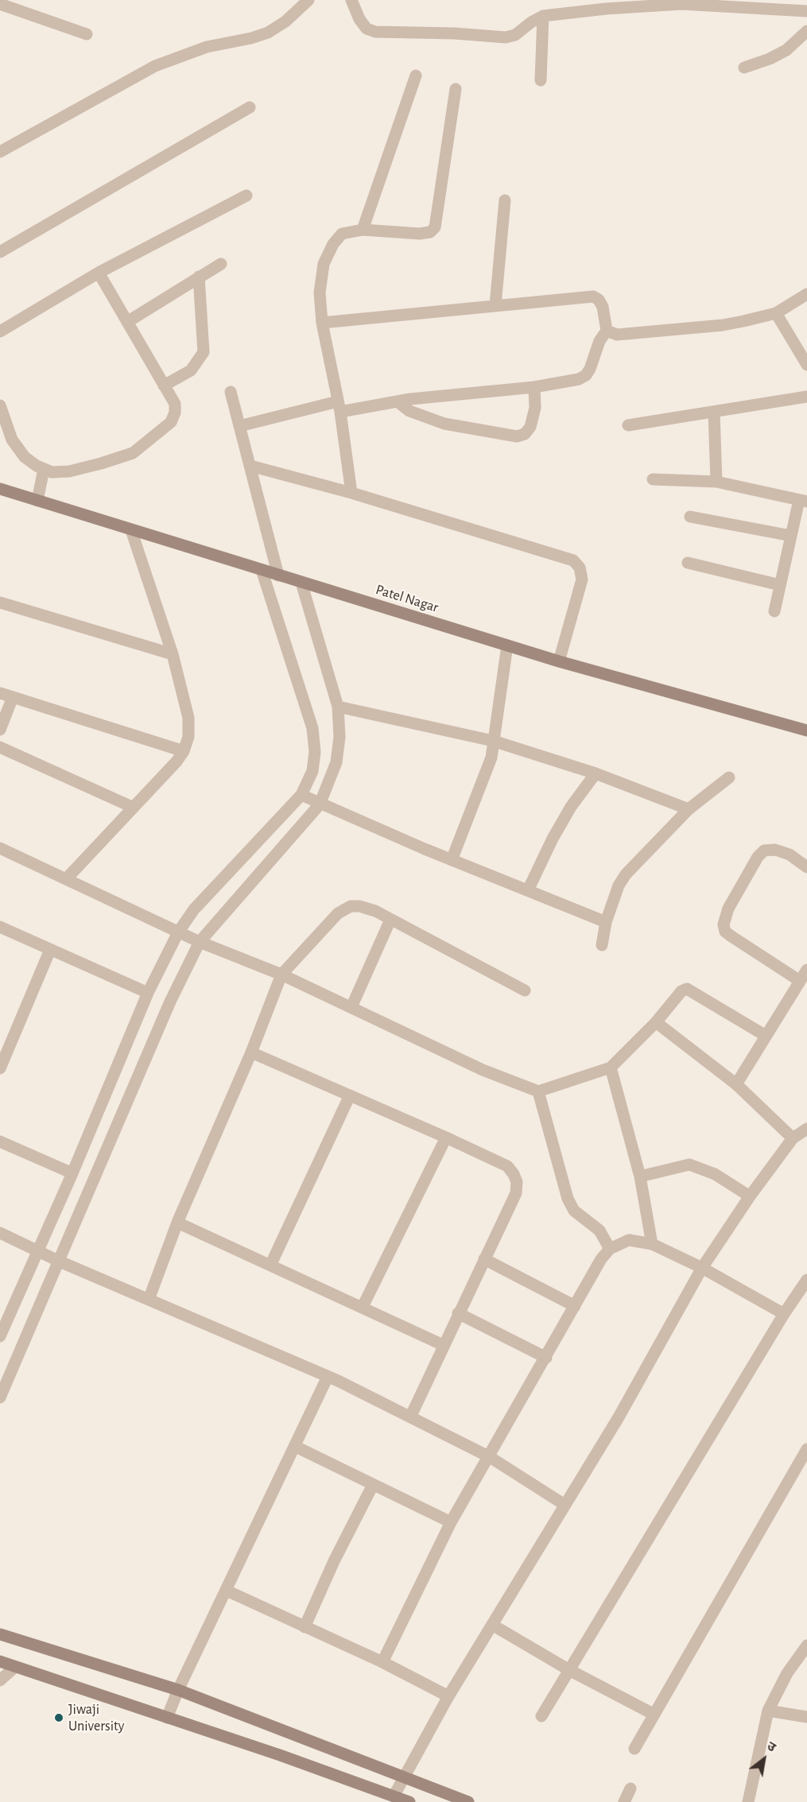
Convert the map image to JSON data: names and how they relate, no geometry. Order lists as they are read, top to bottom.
{
  "streets": {
    "main road": ["Patel Nagar"]
  },
  "places": ["Jiwaji University"],
  "north": "top right"
}
